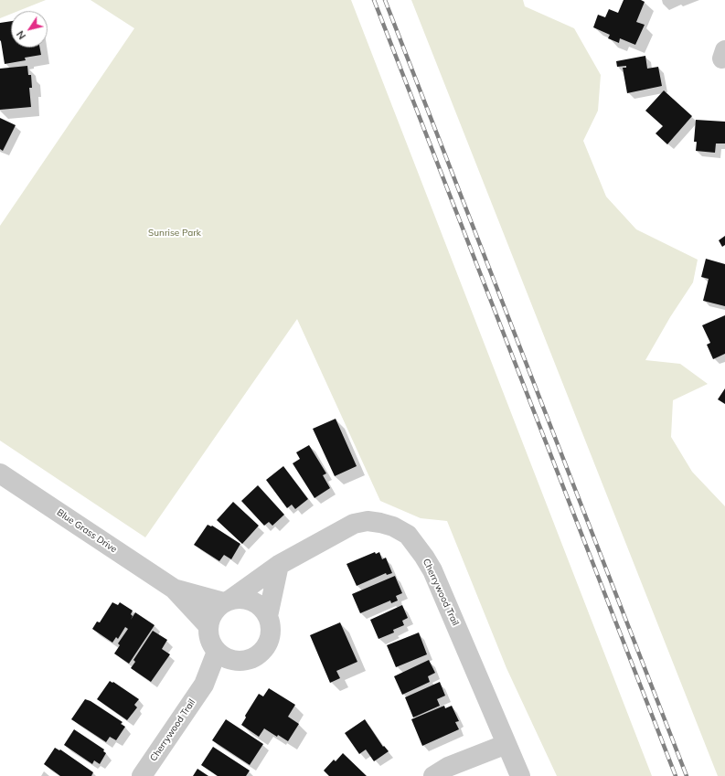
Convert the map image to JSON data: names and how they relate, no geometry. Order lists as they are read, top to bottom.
{
  "streets": {
    "street": ["Blue Grass Drive", "Cherrywood Trail"]
  },
  "crossings": [
    ["Blue Grass Drive", "Cherrywood Trail"]
  ],
  "parks": ["Sunrise Park"],
  "north": "bottom left"
}
